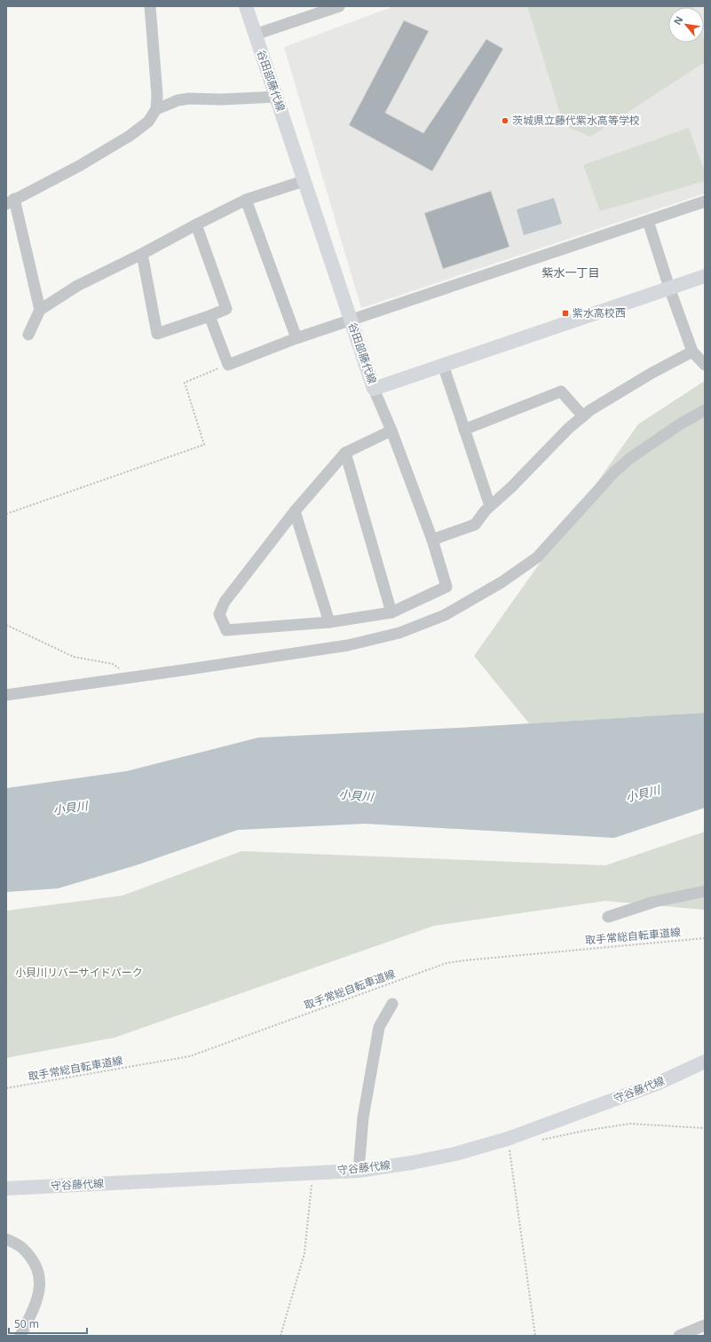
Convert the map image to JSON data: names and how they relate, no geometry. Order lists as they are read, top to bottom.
{
  "streets": {
    "main road": ["谷田部藤代線", "守谷藤代線"],
    "path": ["取手常総自転車道線"]
  },
  "districts": ["紫水一丁目"],
  "water": ["小貝川"],
  "parks": ["小貝川リバーサイドパーク"],
  "places": {
    "other": ["茨城県立藤代紫水高等学校"],
    "transit": ["紫水高校西"]
  },
  "scale_bar": "50 m",
  "north": "top left"
}
